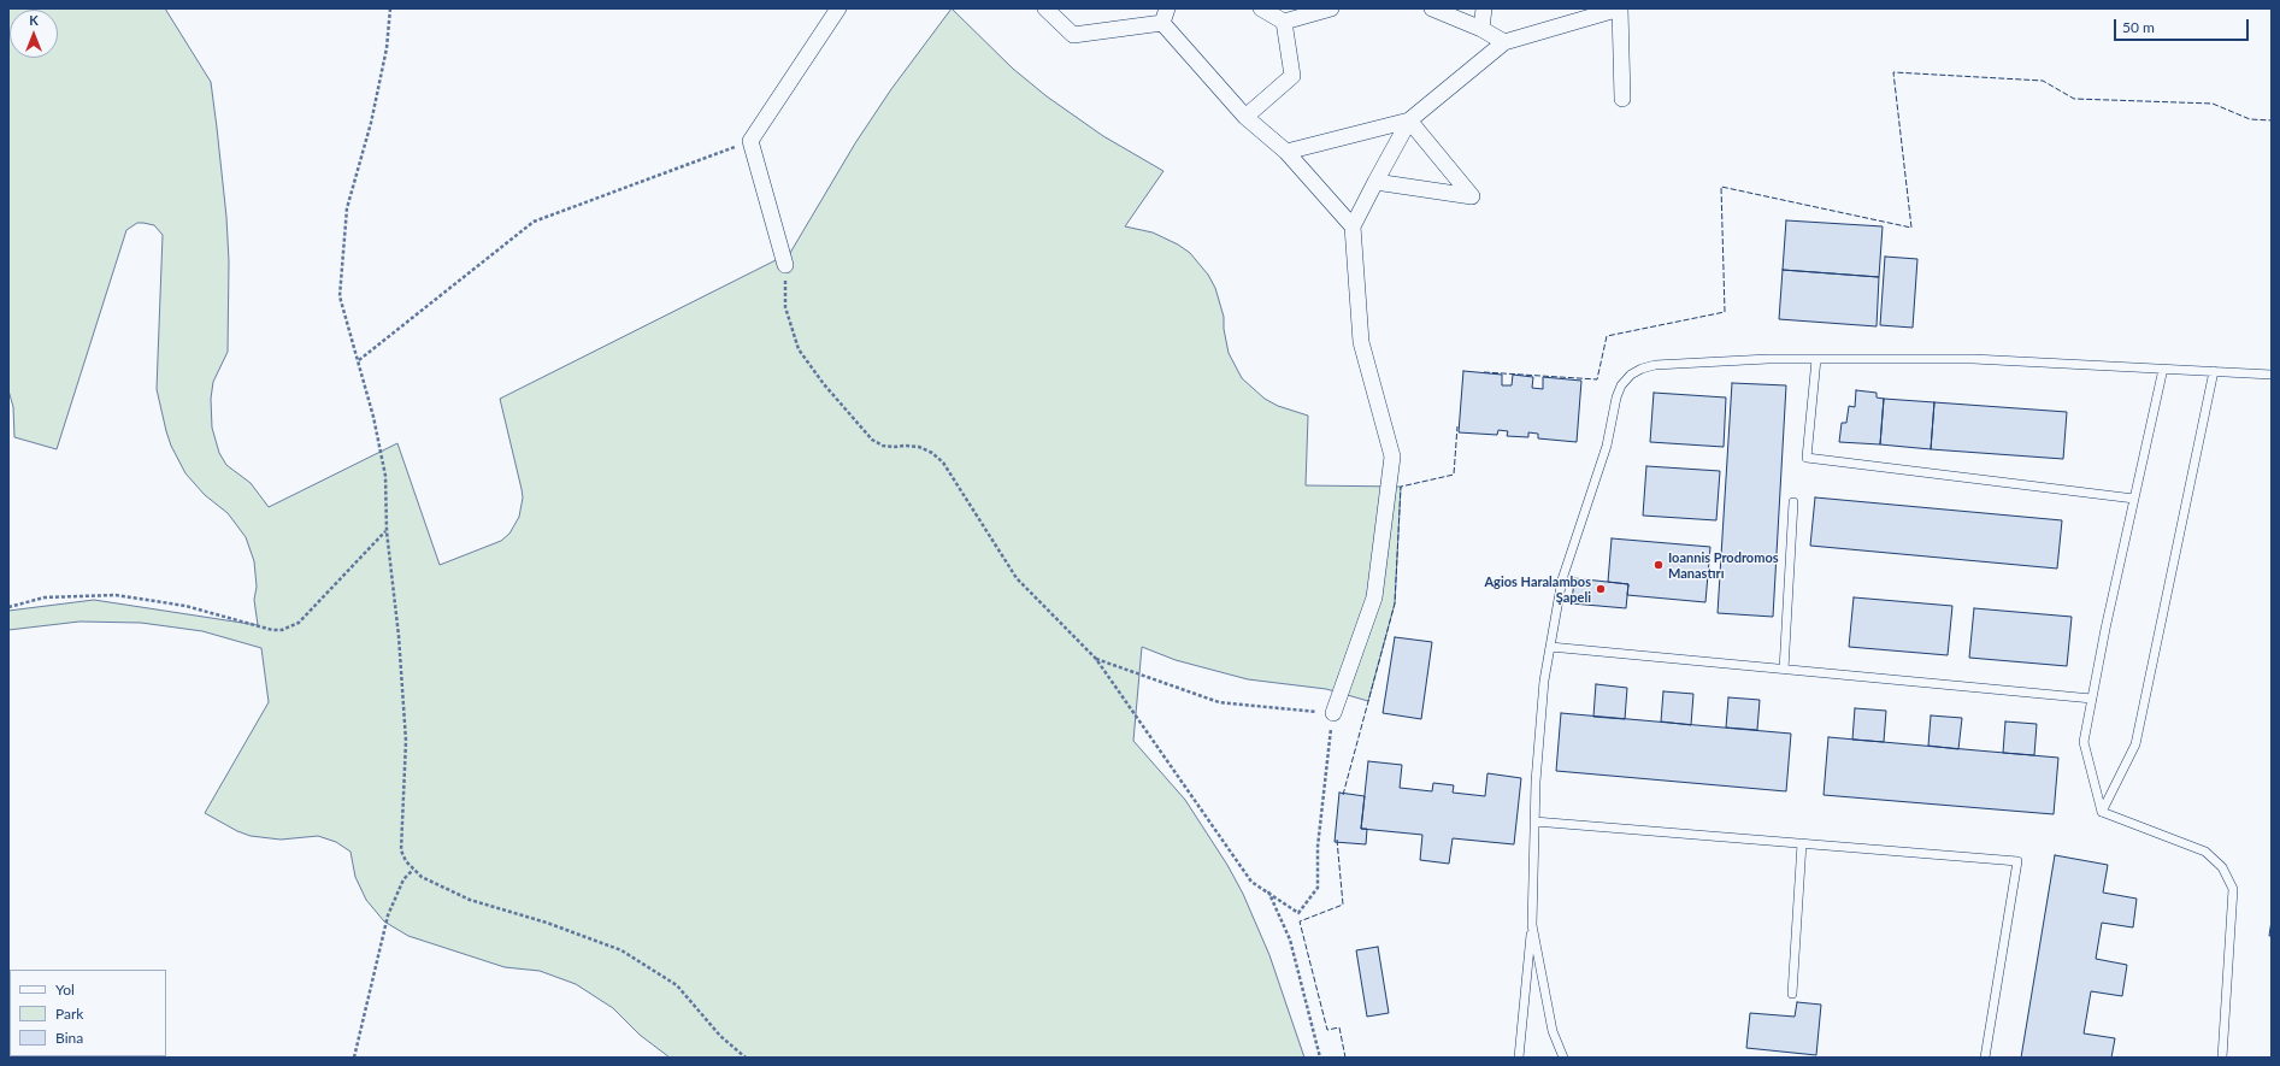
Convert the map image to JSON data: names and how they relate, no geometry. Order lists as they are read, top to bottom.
{
  "places": ["Ioannis Prodromos Manastırı", "Agios Haralambos Şapeli"],
  "legend": ["Yol", "Park", "Bina"],
  "scale_bar": "50 m",
  "north": "top"
}
